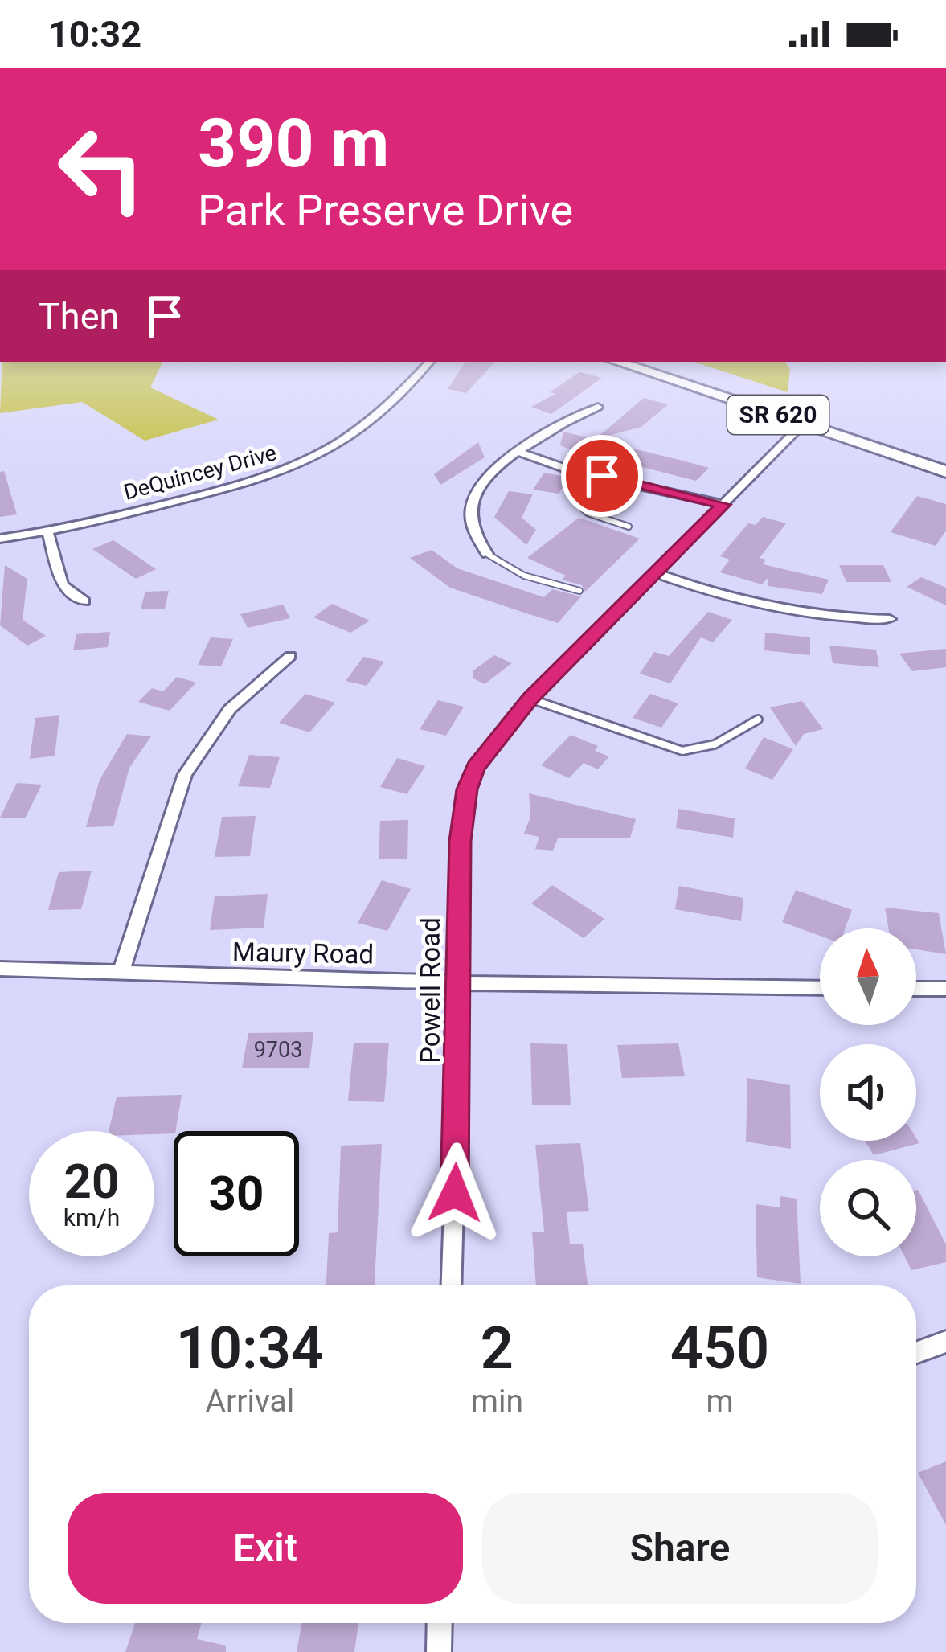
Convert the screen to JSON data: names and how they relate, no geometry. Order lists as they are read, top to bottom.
{
  "streets": {
    "main road": ["SR 620"],
    "street": ["DeQuincey Drive", "Maury Road", "Powell Road"]
  },
  "crossings": [
    ["SR 620", "Powell Road"],
    ["Maury Road", "Powell Road"]
  ],
  "house_numbers": ["9703"],
  "north": "top",
  "page": {
    "status": "10:32",
    "turn": ["390 m", "Park Preserve Drive"],
    "then": "Then",
    "speed": "20 km/h",
    "limit": "30",
    "eta": [
      "10:34",
      "Arrival",
      "2",
      "min",
      "450",
      "m"
    ],
    "buttons": ["Exit", "Share"]
  }
}
